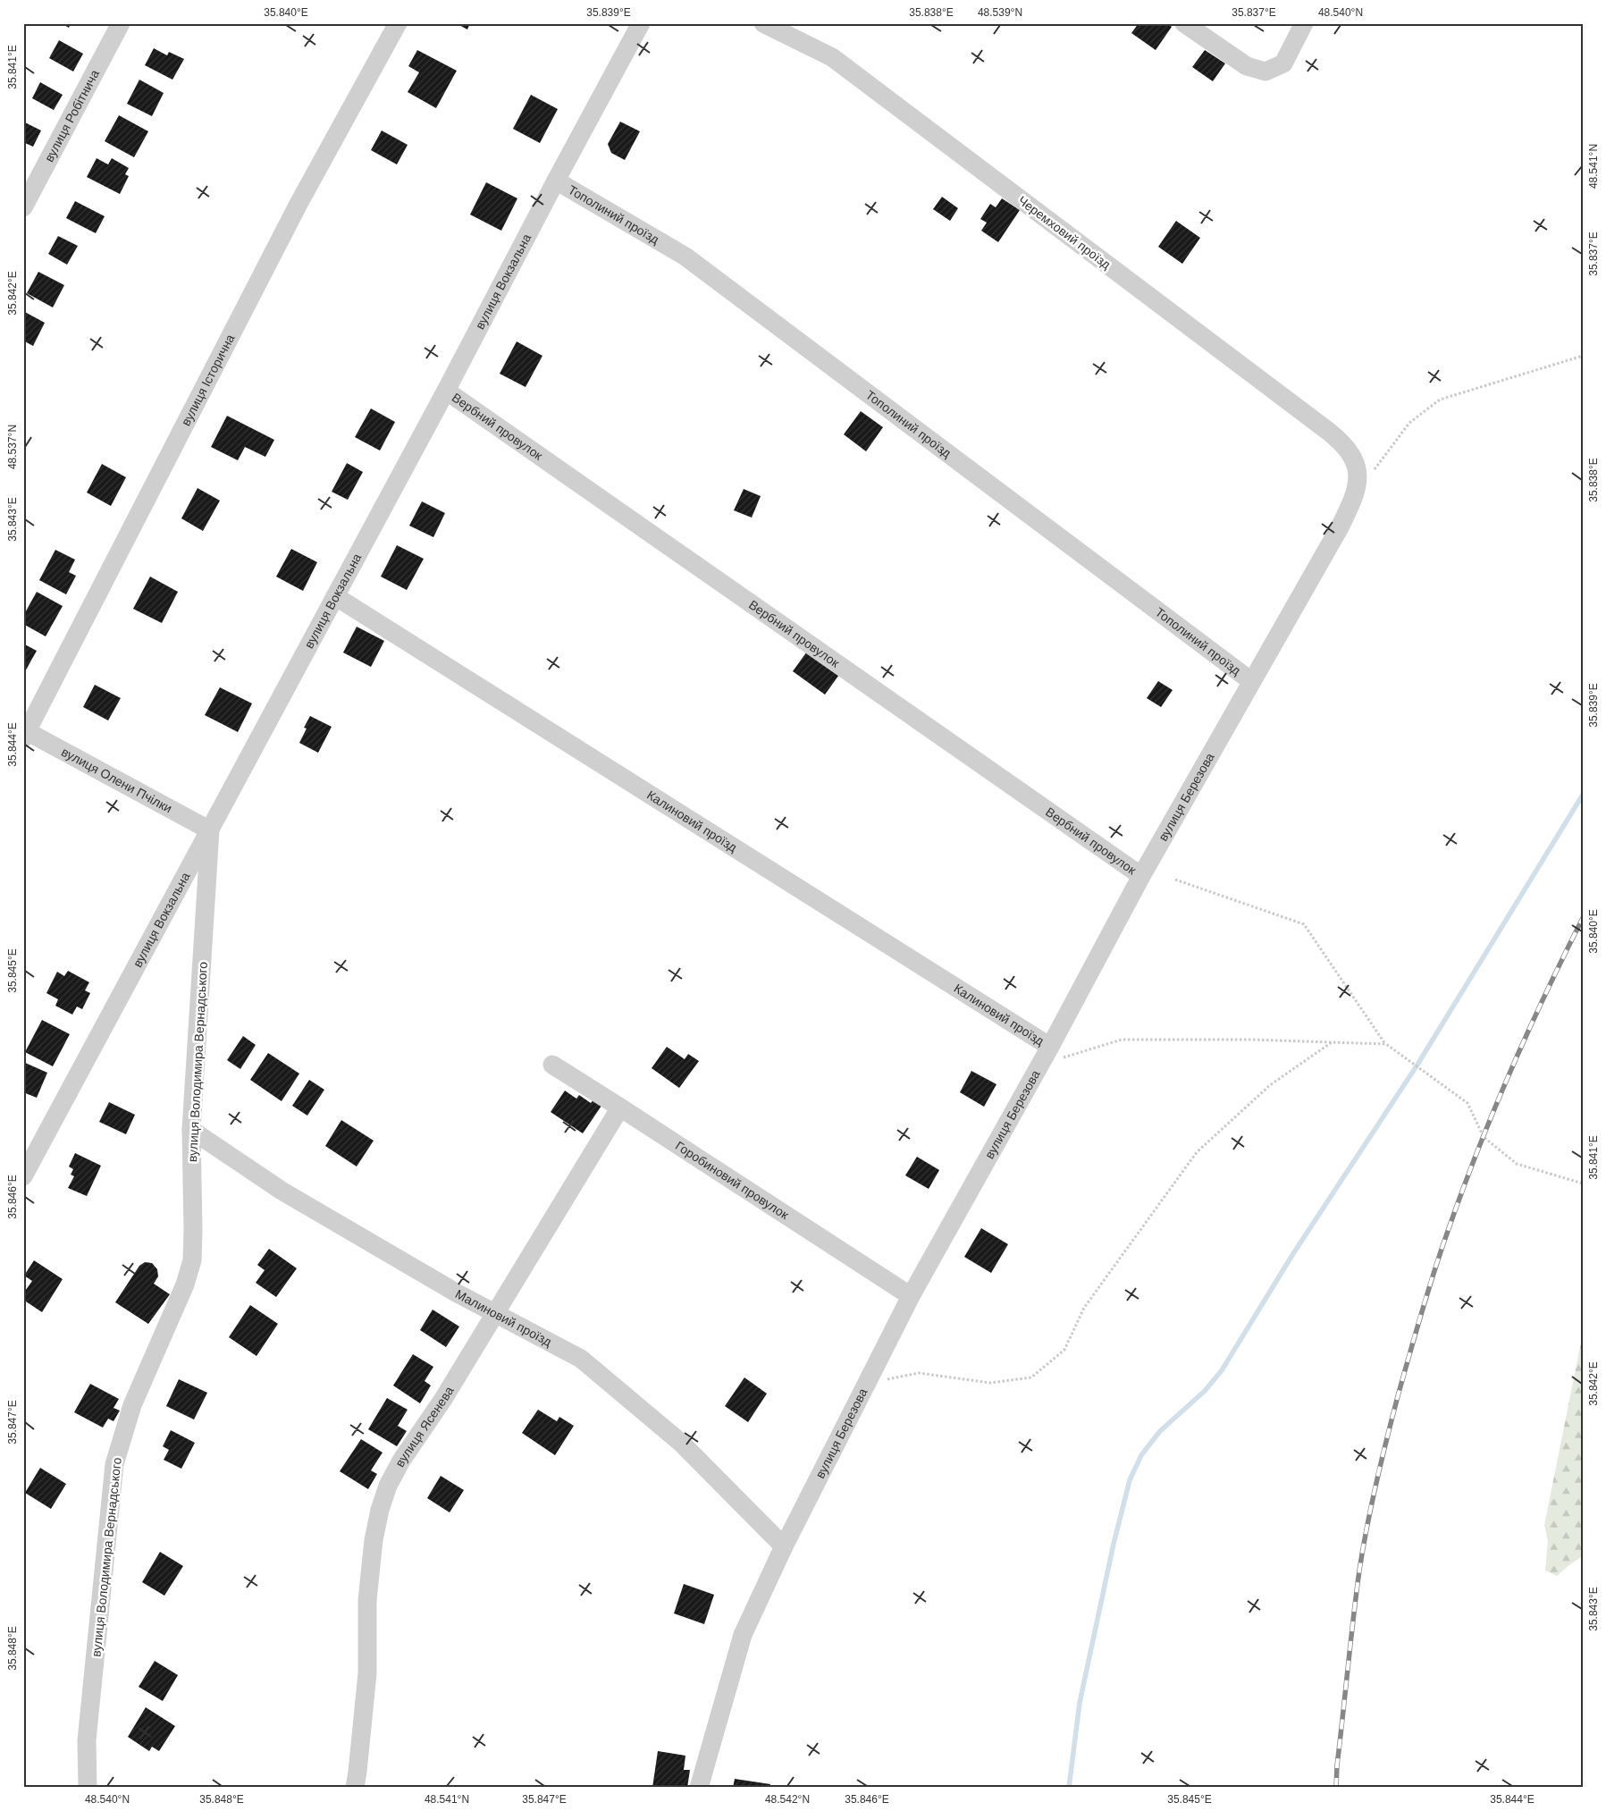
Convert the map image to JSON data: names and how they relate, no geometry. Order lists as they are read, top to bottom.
{
  "streets": {
    "street": [
      "вулиця Робітнича",
      "Тополиний проїзд",
      "Черемховий проїзд",
      "вулиця Вокзальна",
      "вулиця Історична",
      "Вербний провулок",
      "вулиця Олени Пчілки",
      "вулиця Березова",
      "Калиновий проїзд",
      "вулиця Володимира Вернадського",
      "Горобиновий провулок",
      "Малиновий проїзд",
      "вулиця Ясенева"
    ]
  },
  "crossings": [
    ["Тополиний проїзд", "вулиця Вокзальна"],
    ["Тополиний проїзд", "вулиця Березова"],
    ["Черемховий проїзд", "вулиця Березова"],
    ["вулиця Вокзальна", "Вербний провулок"],
    ["вулиця Вокзальна", "вулиця Олени Пчілки"],
    ["вулиця Вокзальна", "Калиновий проїзд"],
    ["вулиця Вокзальна", "вулиця Володимира Вернадського"],
    ["вулиця Історична", "вулиця Олени Пчілки"],
    ["Вербний провулок", "вулиця Березова"],
    ["вулиця Олени Пчілки", "вулиця Володимира Вернадського"],
    ["вулиця Березова", "Калиновий проїзд"],
    ["вулиця Березова", "Горобиновий провулок"],
    ["вулиця Березова", "Малиновий проїзд"],
    ["вулиця Володимира Вернадського", "Малиновий проїзд"],
    ["Горобиновий провулок", "вулиця Ясенева"],
    ["Малиновий проїзд", "вулиця Ясенева"]
  ],
  "coordinates": [
    "35.840°E",
    "35.839°E",
    "35.838°E",
    "48.539°N",
    "35.837°E",
    "48.540°N",
    "35.841°E",
    "48.541°N",
    "35.842°E",
    "48.537°N",
    "35.843°E",
    "35.844°E",
    "35.845°E",
    "35.846°E",
    "35.847°E",
    "35.848°E",
    "48.542°N"
  ]
}
